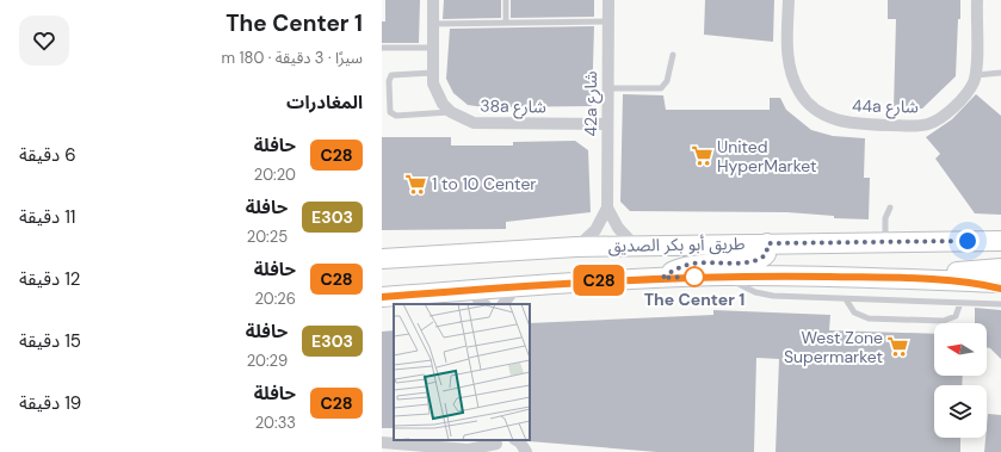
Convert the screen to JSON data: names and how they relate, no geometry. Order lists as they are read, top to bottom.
{
  "streets": {
    "main road": ["طريق أبو بكر الصديق"],
    "street": ["42a شارع", "38a شارع", "44a شارع"]
  },
  "crossings": [
    ["42a شارع", "38a شارع"],
    ["42a شارع", "طريق أبو بكر الصديق"]
  ],
  "places": {
    "supermarket": ["United HyperMarket", "1 to 10 Center", "West Zone Supermarket"],
    "other": ["The Center 1"]
  },
  "lines": ["bus line C28"],
  "north": "left",
  "page": {
    "on_map": "C28",
    "heading": [
      ["The Center 1", "سيرًا · 3 دقيقة · 180 m"],
      "المغادرات"
    ],
    "list": [
      {
        "mark": "C28",
        "name": "حافلة",
        "note": "20:20",
        "value": "6 دقيقة"
      },
      {
        "mark": "E303",
        "name": "حافلة",
        "note": "20:25",
        "value": "11 دقيقة"
      },
      {
        "mark": "C28",
        "name": "حافلة",
        "note": "20:26",
        "value": "12 دقيقة"
      },
      {
        "mark": "E303",
        "name": "حافلة",
        "note": "20:29",
        "value": "15 دقيقة"
      },
      {
        "mark": "C28",
        "name": "حافلة",
        "note": "20:33",
        "value": "19 دقيقة"
      }
    ]
  }
}
